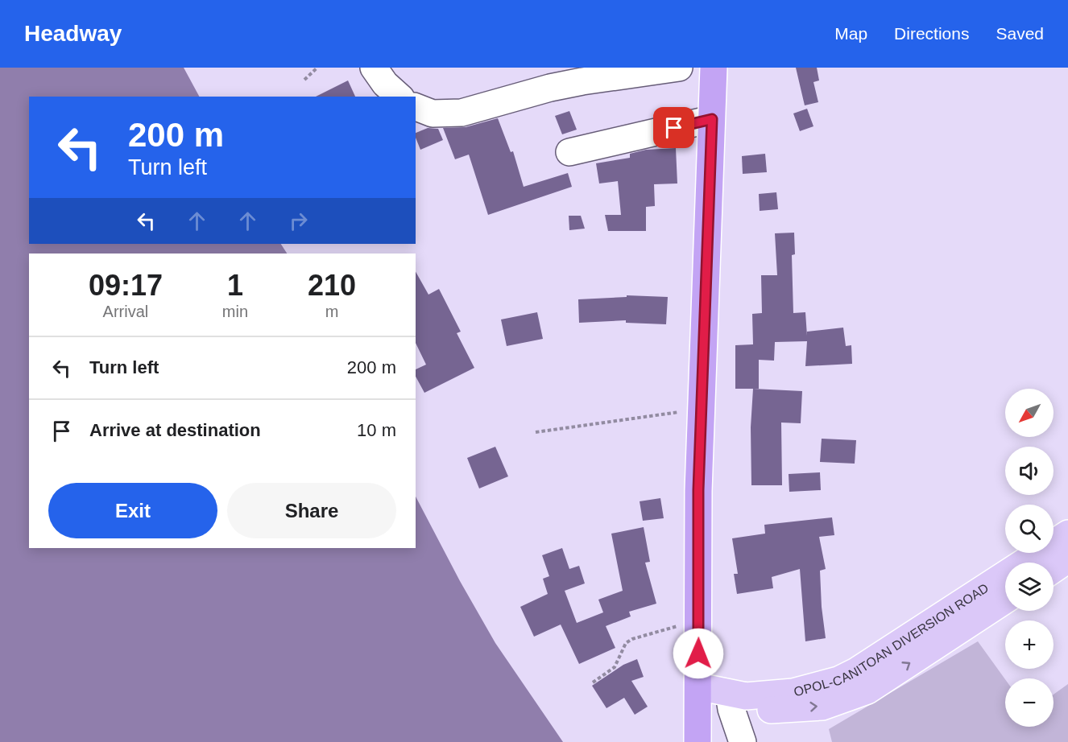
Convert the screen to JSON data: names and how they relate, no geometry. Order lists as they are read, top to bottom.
{
  "streets": {
    "main road": ["OPOL-CANITOAN DIVERSION ROAD"]
  },
  "north": "bottom left",
  "page": {
    "header": "Headway",
    "nav": ["Map", "Directions", "Saved"],
    "turn": ["200 m", "Turn left"],
    "eta": [
      "09:17",
      "Arrival",
      "1",
      "min",
      "210",
      "m"
    ],
    "list": [
      {
        "name": "Turn left",
        "value": "200 m"
      },
      {
        "name": "Arrive at destination",
        "value": "10 m"
      }
    ],
    "map_buttons": ["+", "−"],
    "buttons": ["Exit", "Share"]
  }
}
